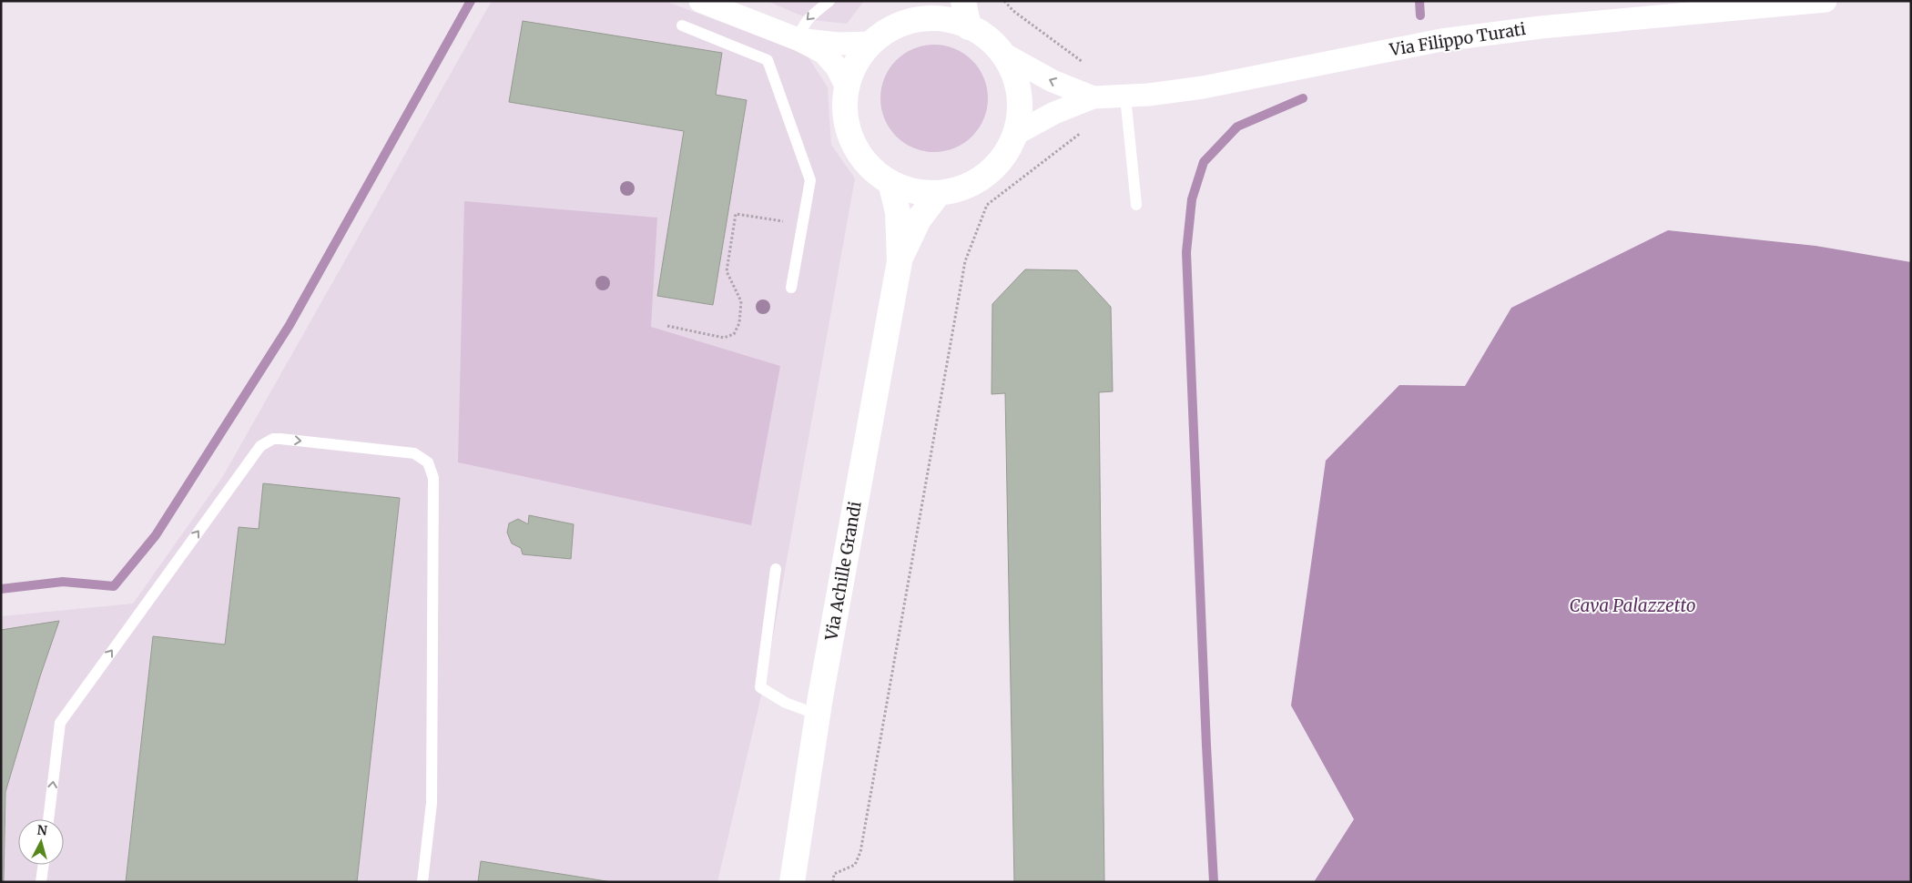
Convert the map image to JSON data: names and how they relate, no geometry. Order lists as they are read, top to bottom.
{
  "streets": {
    "main road": ["Via Achille Grandi"],
    "street": ["Via Filippo Turati"]
  },
  "water": ["Cava Palazzetto"],
  "north": "top"
}
